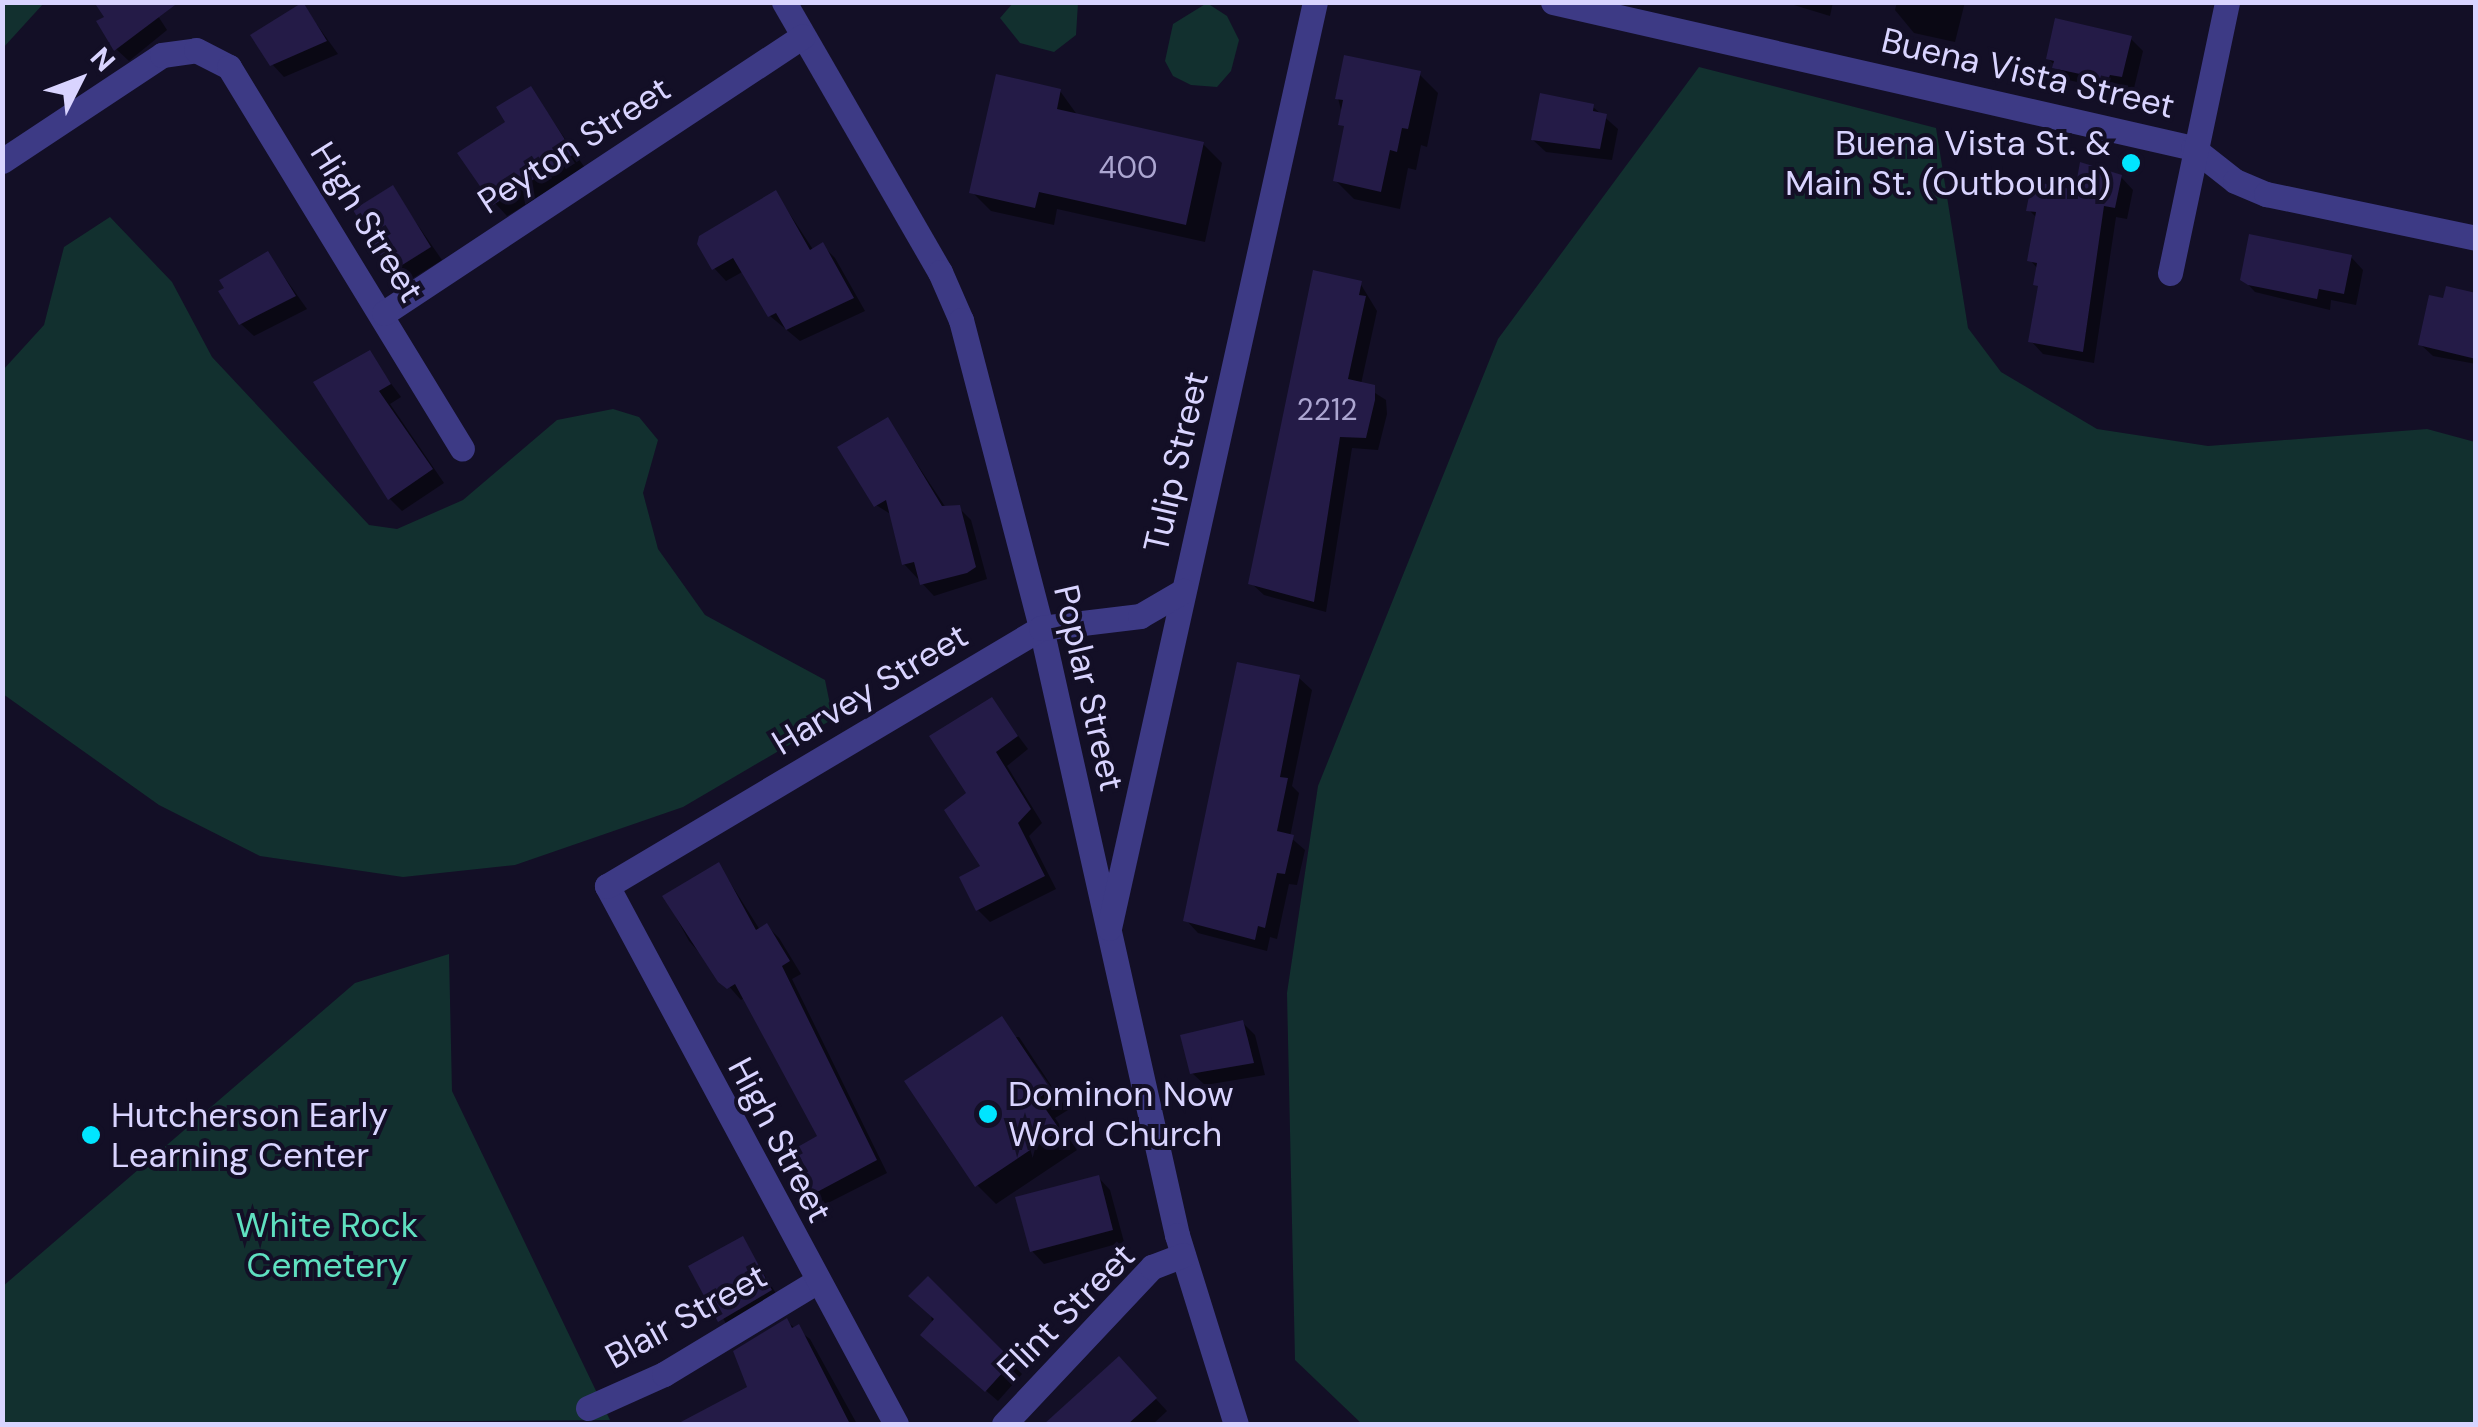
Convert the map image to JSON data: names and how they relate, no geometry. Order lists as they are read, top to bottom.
{
  "streets": {
    "street": [
      "Buena Vista Street",
      "Peyton Street",
      "High Street",
      "Tulip Street",
      "Poplar Street",
      "Harvey Street",
      "Flint Street",
      "Blair Street"
    ]
  },
  "crossings": [
    ["Peyton Street", "High Street"],
    ["Peyton Street", "Poplar Street"],
    ["High Street", "Harvey Street"],
    ["High Street", "Blair Street"],
    ["Tulip Street", "Poplar Street"],
    ["Tulip Street", "Harvey Street"],
    ["Poplar Street", "Harvey Street"],
    ["Poplar Street", "Flint Street"]
  ],
  "parks": ["White Rock Cemetery"],
  "places": ["Buena Vista St. & Main St. (Outbound)", "Dominon Now Word Church", "Hutcherson Early Learning Center"],
  "house_numbers": ["400", "2212"],
  "north": "top right"
}
